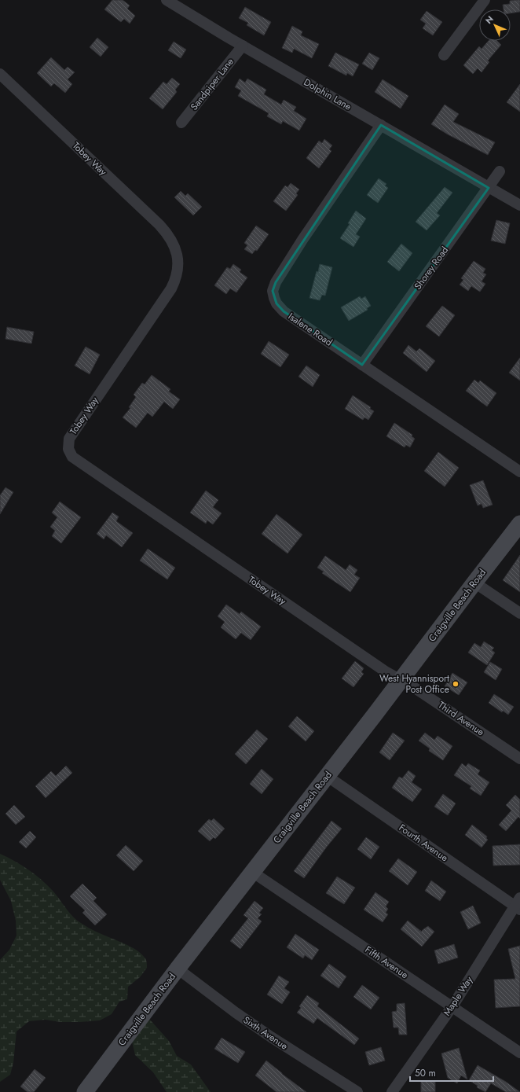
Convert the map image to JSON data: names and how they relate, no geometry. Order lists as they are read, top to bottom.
{
  "streets": {
    "main road": ["Craigville Beach Road"],
    "street": [
      "Sandpiper Lane",
      "Dolphin Lane",
      "Tobey Way",
      "Shorey Road",
      "Isalene Road",
      "Third Avenue",
      "Fourth Avenue",
      "Fifth Avenue",
      "Maple Way",
      "Sixth Avenue"
    ]
  },
  "crossings": [
    ["Sandpiper Lane", "Dolphin Lane"],
    ["Dolphin Lane", "Shorey Road"],
    ["Dolphin Lane", "Isalene Road"],
    ["Tobey Way", "Craigville Beach Road"],
    ["Tobey Way", "Third Avenue"],
    ["Shorey Road", "Isalene Road"],
    ["Craigville Beach Road", "Third Avenue"],
    ["Craigville Beach Road", "Fourth Avenue"],
    ["Craigville Beach Road", "Fifth Avenue"],
    ["Craigville Beach Road", "Sixth Avenue"],
    ["Fourth Avenue", "Maple Way"],
    ["Fifth Avenue", "Maple Way"]
  ],
  "places": ["West Hyannisport Post Office"],
  "scale_bar": "50 m",
  "north": "top left"
}
